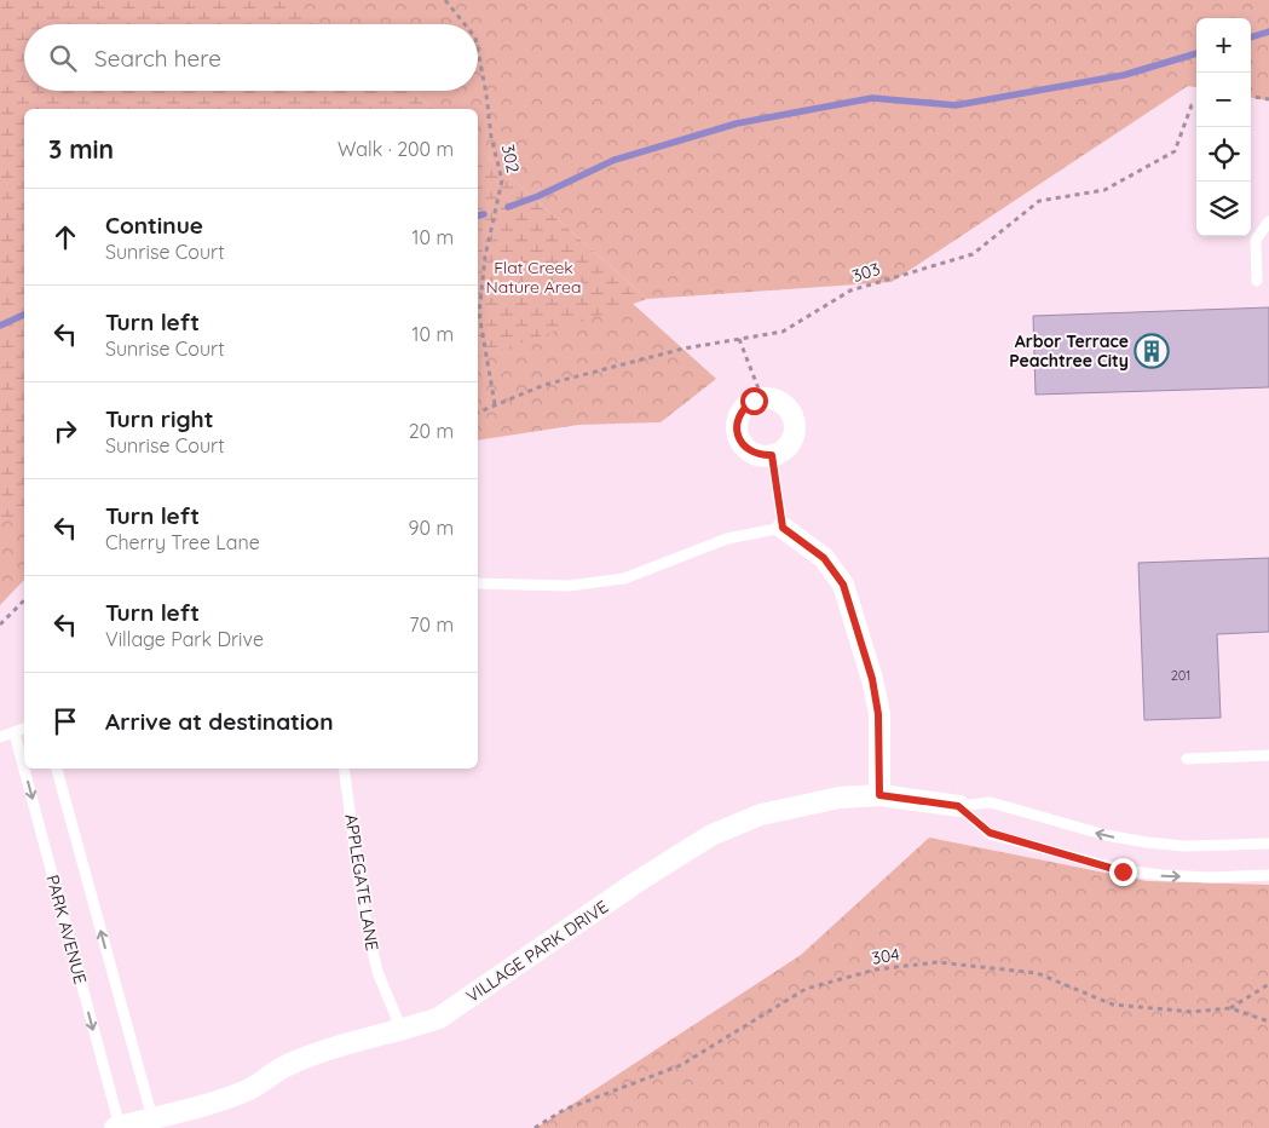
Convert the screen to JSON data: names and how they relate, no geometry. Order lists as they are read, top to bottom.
{
  "streets": {
    "street": ["VILLAGE PARK DRIVE"],
    "lane": ["APPLEGATE LANE", "PARK AVENUE"],
    "path": ["302", "303", "304"]
  },
  "crossings": [
    ["302", "303"],
    ["APPLEGATE LANE", "VILLAGE PARK DRIVE"],
    ["PARK AVENUE", "VILLAGE PARK DRIVE"]
  ],
  "parks": ["Flat Creek Nature Area"],
  "places": {
    "building": ["Arbor Terrace Peachtree City"]
  },
  "house_numbers": ["201"],
  "page": {
    "map_buttons": ["+", "−"],
    "search": "Search here",
    "heading": ["3 min", "Walk · 200 m"],
    "list": [
      ["Continue", "Sunrise Court", "10 m"],
      ["Turn left", "Sunrise Court", "10 m"],
      ["Turn right", "Sunrise Court", "20 m"],
      ["Turn left", "Cherry Tree Lane", "90 m"],
      ["Turn left", "Village Park Drive", "70 m"],
      "Arrive at destination"
    ]
  }
}
